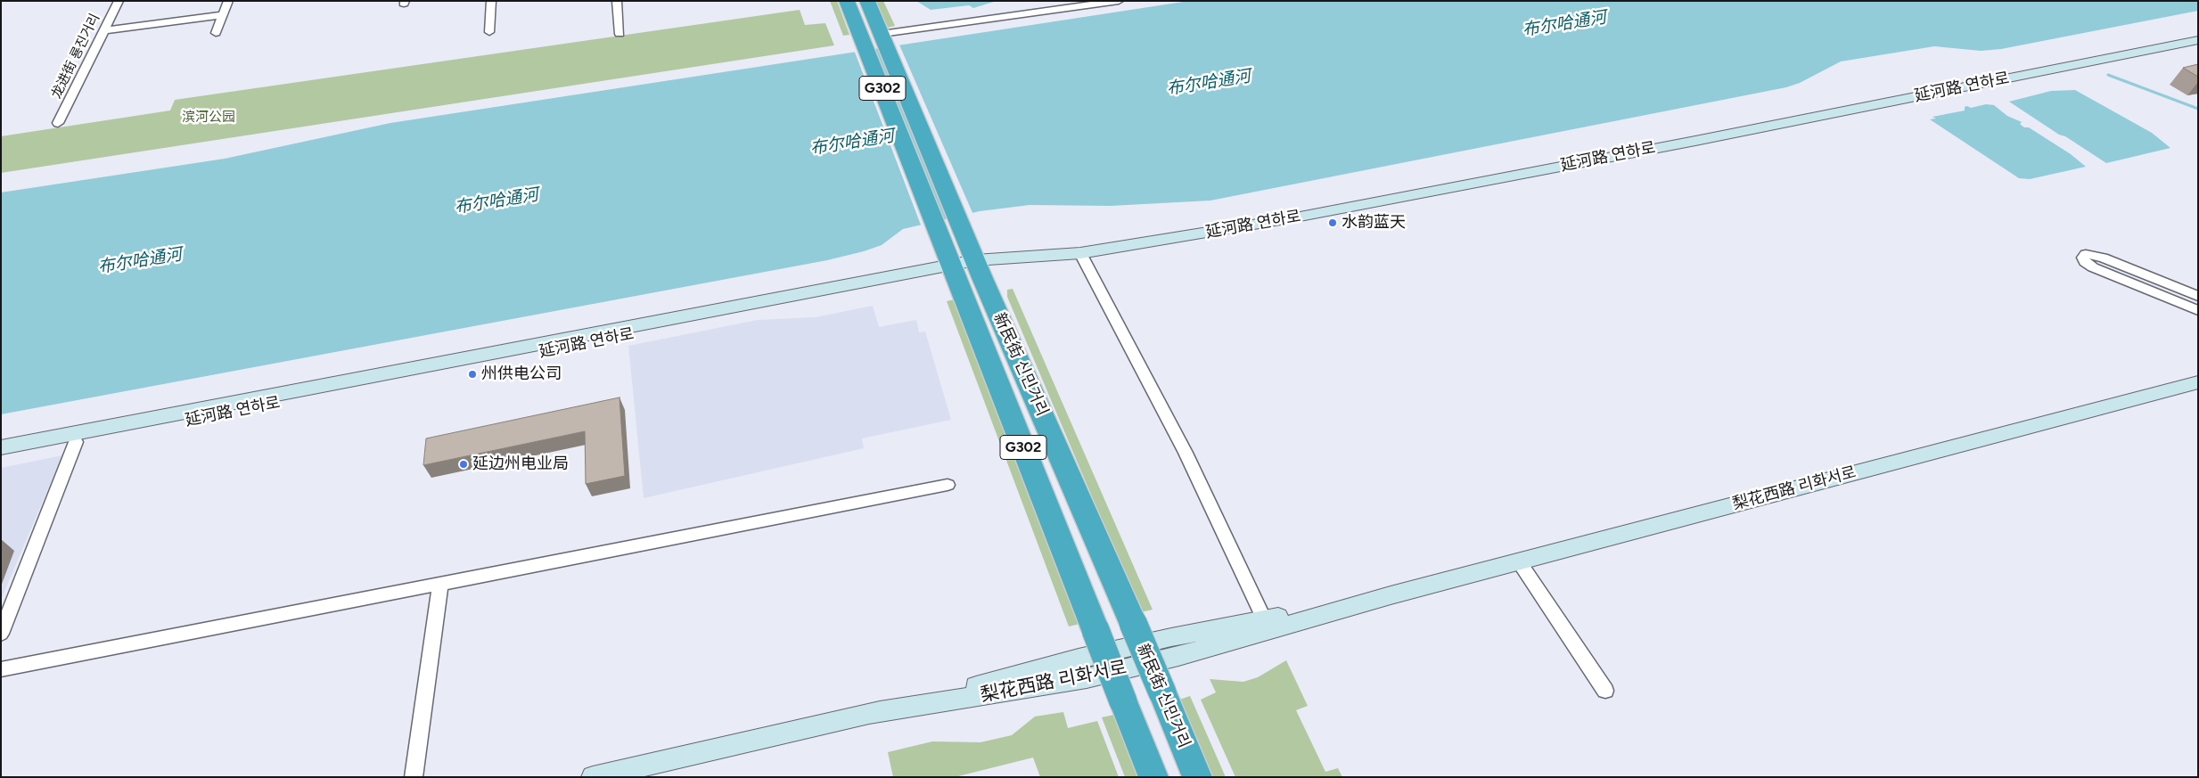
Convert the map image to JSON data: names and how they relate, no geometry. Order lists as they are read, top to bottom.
{
  "streets": {
    "highway": ["G302", "新民街 신민거리"],
    "main road": ["延河路 연하로", "梨花西路 리화서로"],
    "street": ["龙进街 룡진거리"]
  },
  "crossings": [
    ["延河路 연하로", "新民街 신민거리"]
  ],
  "water": ["布尔哈通河"],
  "parks": ["滨河公园"],
  "places": ["水韵蓝天", "州供电公司", "延边州电业局"]
}
